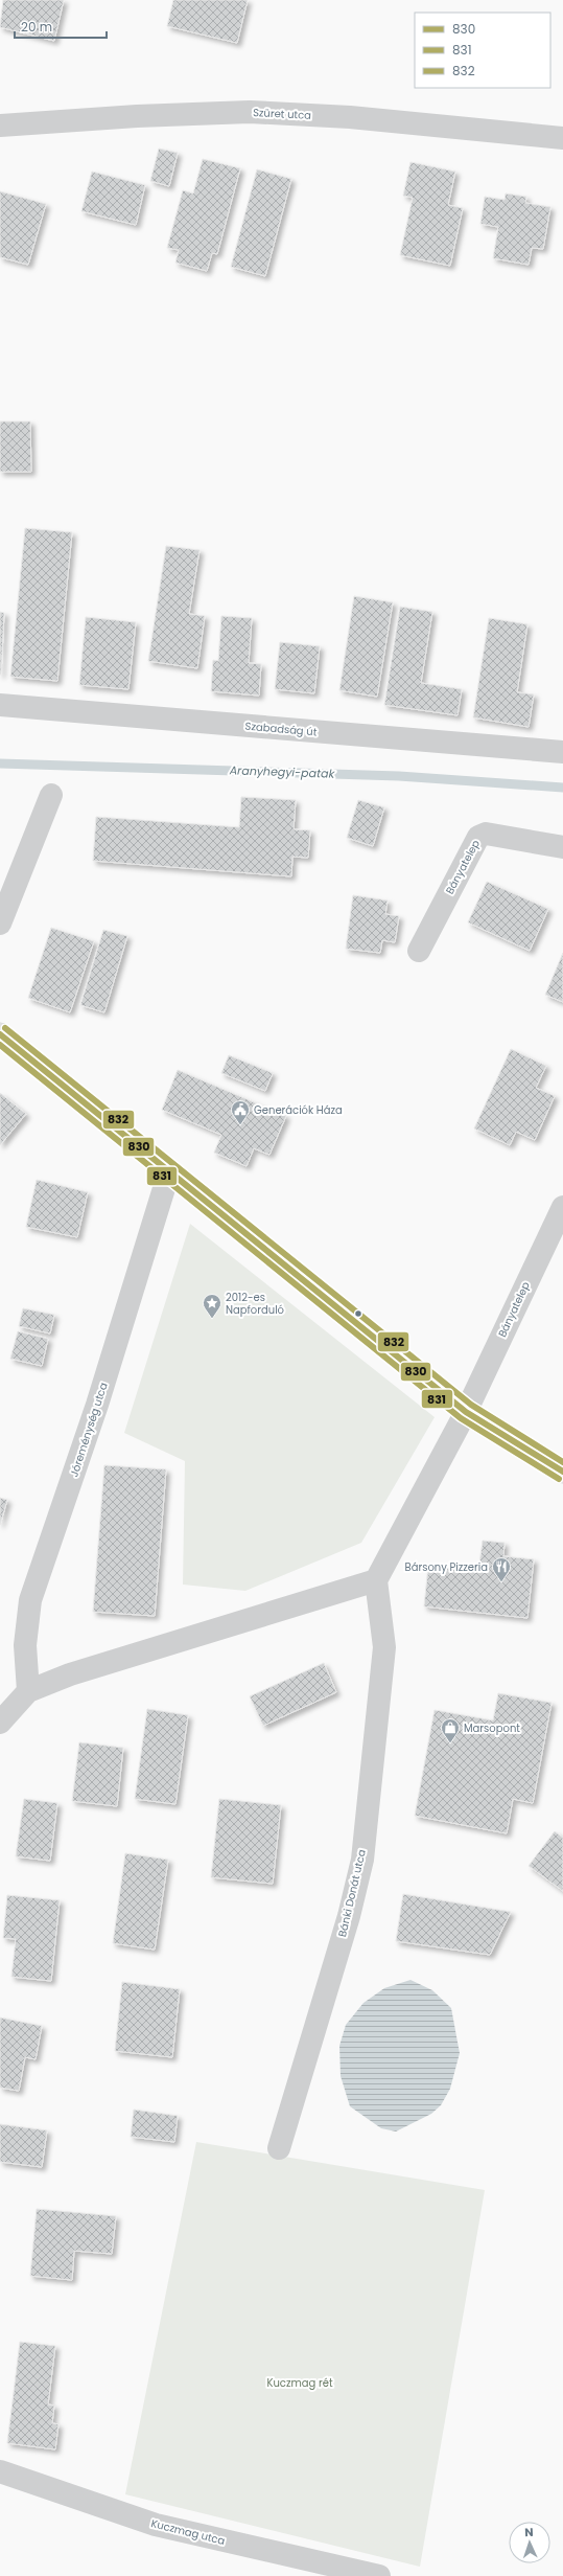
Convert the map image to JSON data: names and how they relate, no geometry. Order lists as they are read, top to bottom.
{
  "streets": {
    "street": [
      "Szüret utca",
      "Szabadság út",
      "Bányatelep",
      "Jóreménység utca",
      "Bánki Donát utca",
      "Kuczmag utca"
    ]
  },
  "crossings": [
    ["Bányatelep", "Bánki Donát utca"]
  ],
  "water": ["Aranyhegyi-patak"],
  "parks": ["Kuczmag rét"],
  "places": {
    "public building": ["Generációk Háza"],
    "place": ["2012-es Napforduló"],
    "restaurant": ["Bársony Pizzeria"],
    "shop": ["Marsopont"]
  },
  "lines": ["transit line 832", "transit line 830", "transit line 831"],
  "legend": ["830", "831", "832"],
  "scale_bar": "20 m",
  "north": "top"
}
